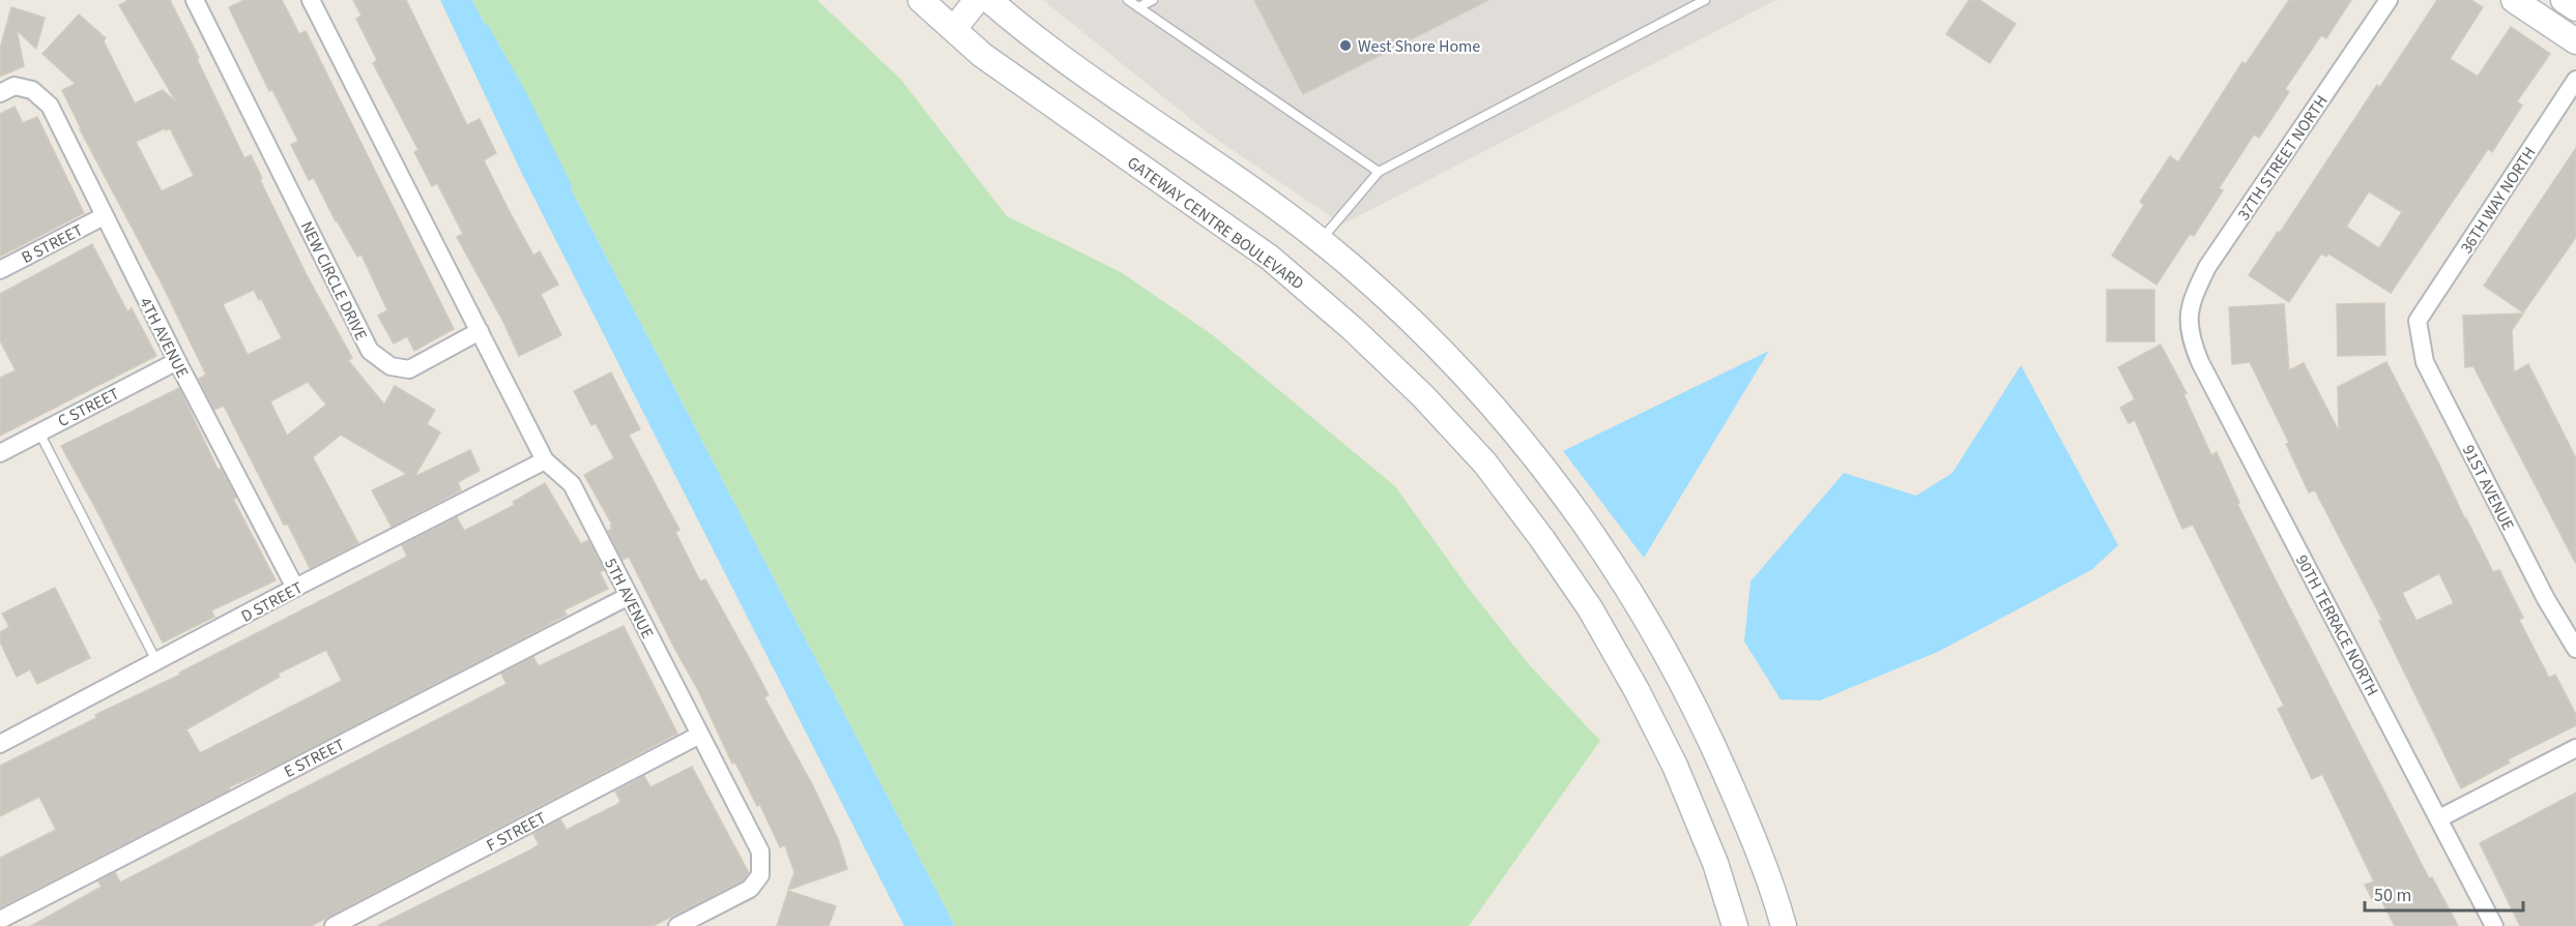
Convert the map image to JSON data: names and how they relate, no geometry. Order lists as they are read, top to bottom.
{
  "streets": {
    "street": [
      "37TH STREET NORTH",
      "36TH WAY NORTH",
      "GATEWAY CENTRE BOULEVARD",
      "B STREET",
      "NEW CIRCLE DRIVE",
      "4TH AVENUE",
      "C STREET",
      "91ST AVENUE",
      "5TH AVENUE",
      "D STREET",
      "90TH TERRACE NORTH",
      "E STREET",
      "F STREET"
    ]
  },
  "crossings": [
    ["37TH STREET NORTH", "90TH TERRACE NORTH"],
    ["36TH WAY NORTH", "91ST AVENUE"],
    ["B STREET", "4TH AVENUE"],
    ["NEW CIRCLE DRIVE", "5TH AVENUE"],
    ["4TH AVENUE", "C STREET"],
    ["4TH AVENUE", "D STREET"],
    ["5TH AVENUE", "D STREET"],
    ["5TH AVENUE", "E STREET"],
    ["5TH AVENUE", "F STREET"]
  ],
  "places": ["West Shore Home"],
  "scale_bar": "50 m"
}
